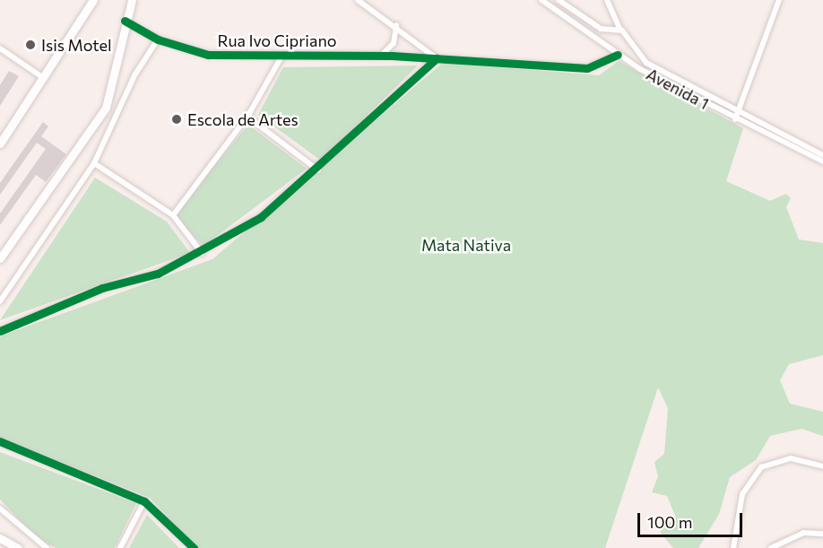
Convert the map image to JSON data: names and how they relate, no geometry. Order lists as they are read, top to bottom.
{
  "streets": {
    "street": ["Rua Ivo Cipriano", "Avenida 1"]
  },
  "crossings": [
    ["Rua Ivo Cipriano", "Avenida 1"]
  ],
  "parks": ["Mata Nativa"],
  "places": ["Isis Motel", "Escola de Artes"],
  "scale_bar": "100 m"
}
